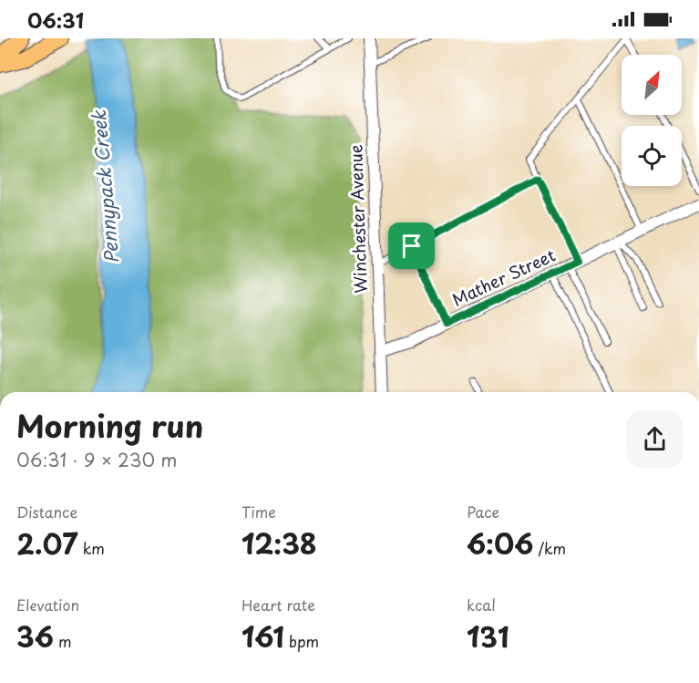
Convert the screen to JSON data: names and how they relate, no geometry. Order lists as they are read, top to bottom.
{
  "streets": {
    "street": ["Winchester Avenue", "Mather Street"]
  },
  "crossings": [
    ["Winchester Avenue", "Mather Street"]
  ],
  "water": ["Pennypack Creek"],
  "north": "top right",
  "page": {
    "status": "06:31",
    "heading": ["Morning run", "06:31 · 9 × 230 m"],
    "stats": [
      ["Distance", "2.07 km"],
      ["Time", "12:38"],
      ["Pace", "6:06 /km"],
      ["Elevation", "36 m"],
      ["Heart rate", "161 bpm"],
      ["kcal", "131"]
    ]
  }
}
